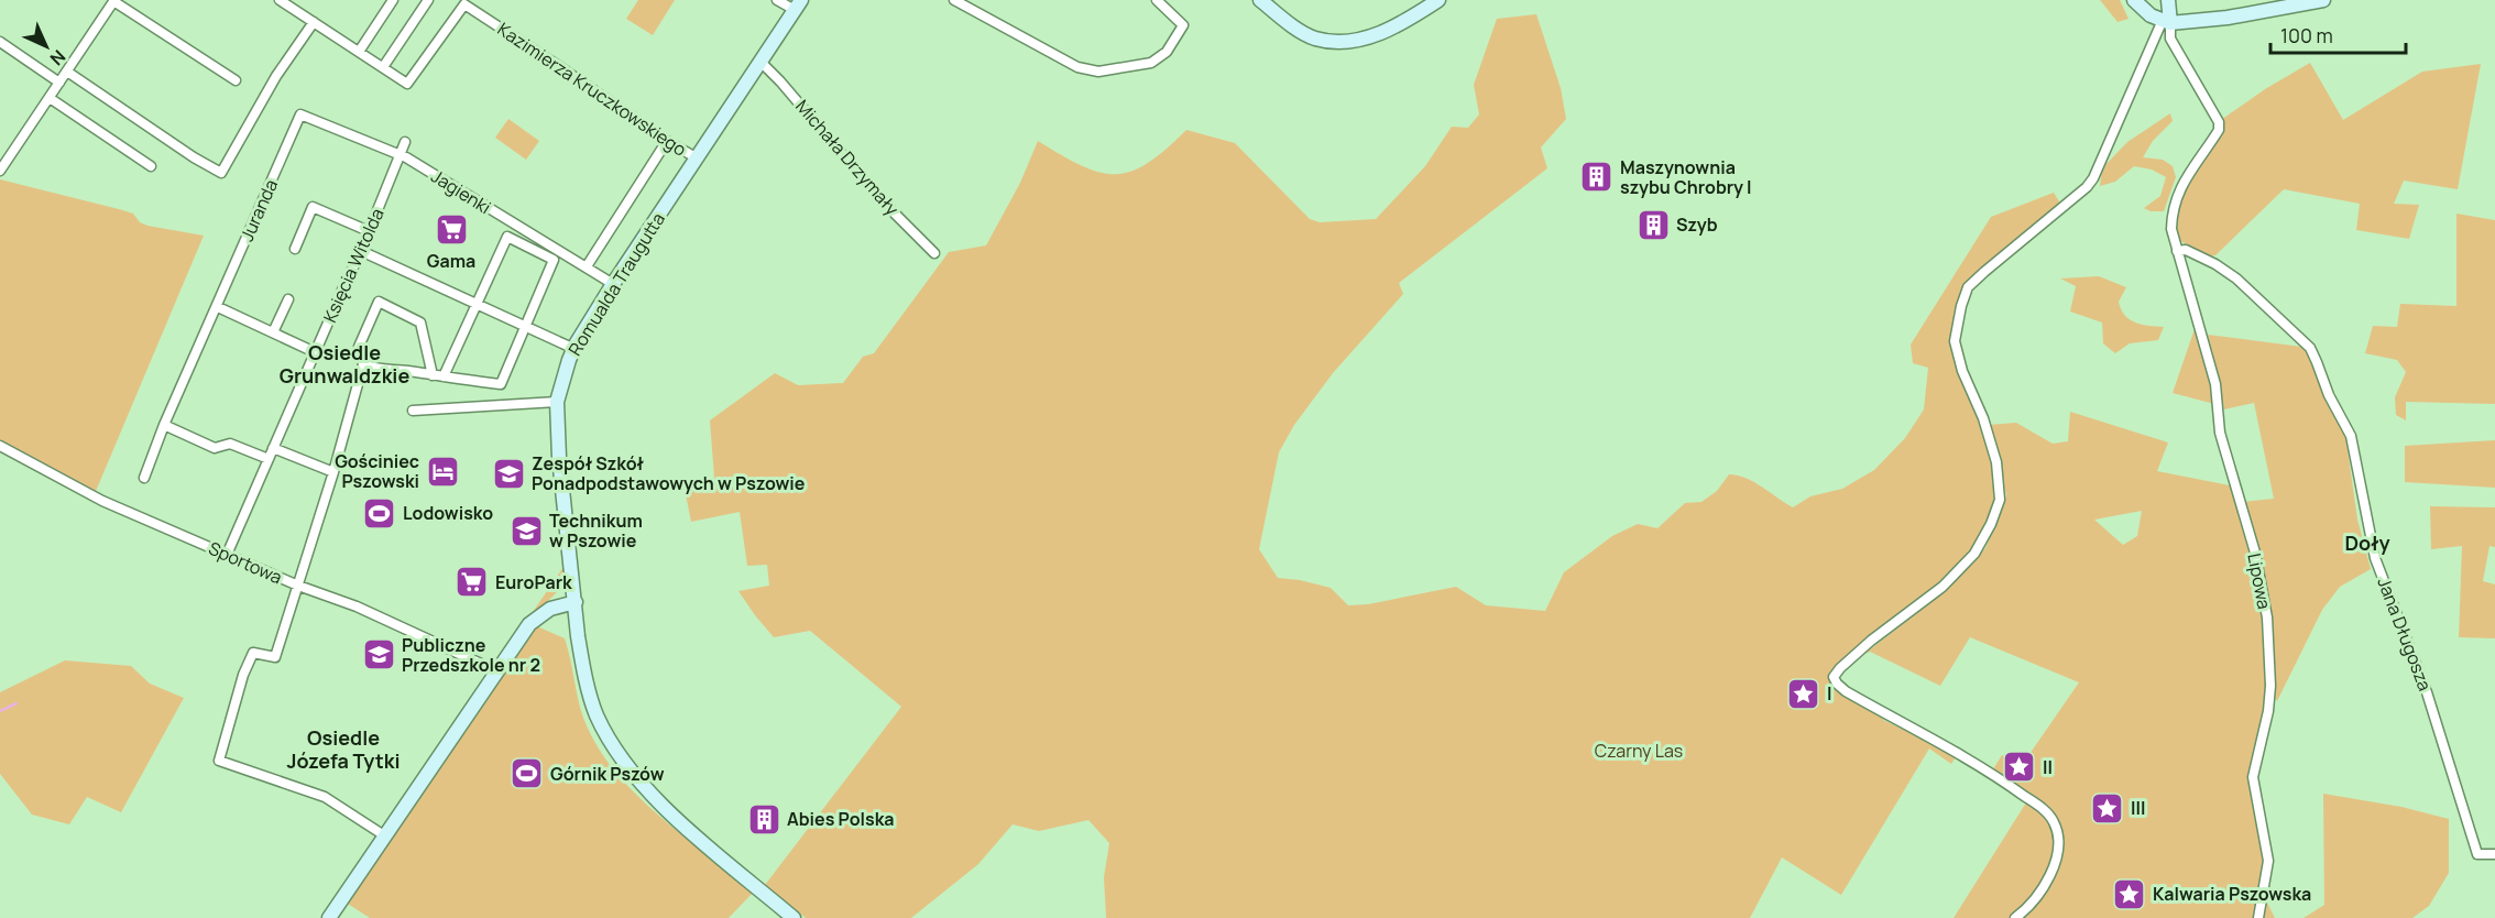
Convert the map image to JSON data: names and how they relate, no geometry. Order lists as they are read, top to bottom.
{
  "streets": {
    "street": [
      "Kazimierza Kruczkowskiego",
      "Michała Drzymały",
      "Jagienki",
      "Juranda",
      "Księcia Witolda",
      "Romualda Traugutta",
      "Sportowa",
      "Lipowa",
      "Jana Długosza"
    ]
  },
  "crossings": [
    ["Kazimierza Kruczkowskiego", "Romualda Traugutta"],
    ["Michała Drzymały", "Romualda Traugutta"],
    ["Jagienki", "Juranda"],
    ["Jagienki", "Księcia Witolda"],
    ["Jagienki", "Romualda Traugutta"],
    ["Księcia Witolda", "Sportowa"],
    ["Lipowa", "Jana Długosza"]
  ],
  "districts": ["Osiedle Grunwaldzkie", "Doły", "Osiedle Józefa Tytki"],
  "parks": ["Czarny Las"],
  "places": {
    "building": ["Maszynownia szybu Chrobry I", "Szyb", "Abies Polska"],
    "supermarket": ["Gama", "EuroPark"],
    "hotel": ["Gościniec Pszowski"],
    "school or university": ["Zespół Szkół Ponadpodstawowych w Pszowie", "Technikum w Pszowie", "Publiczne Przedszkole nr 2"],
    "sports": ["Lodowisko", "Górnik Pszów"],
    "place": [
      "I",
      "II",
      "III",
      "Kalwaria Pszowska"
    ]
  },
  "scale_bar": "100 m",
  "north": "bottom right"
}
